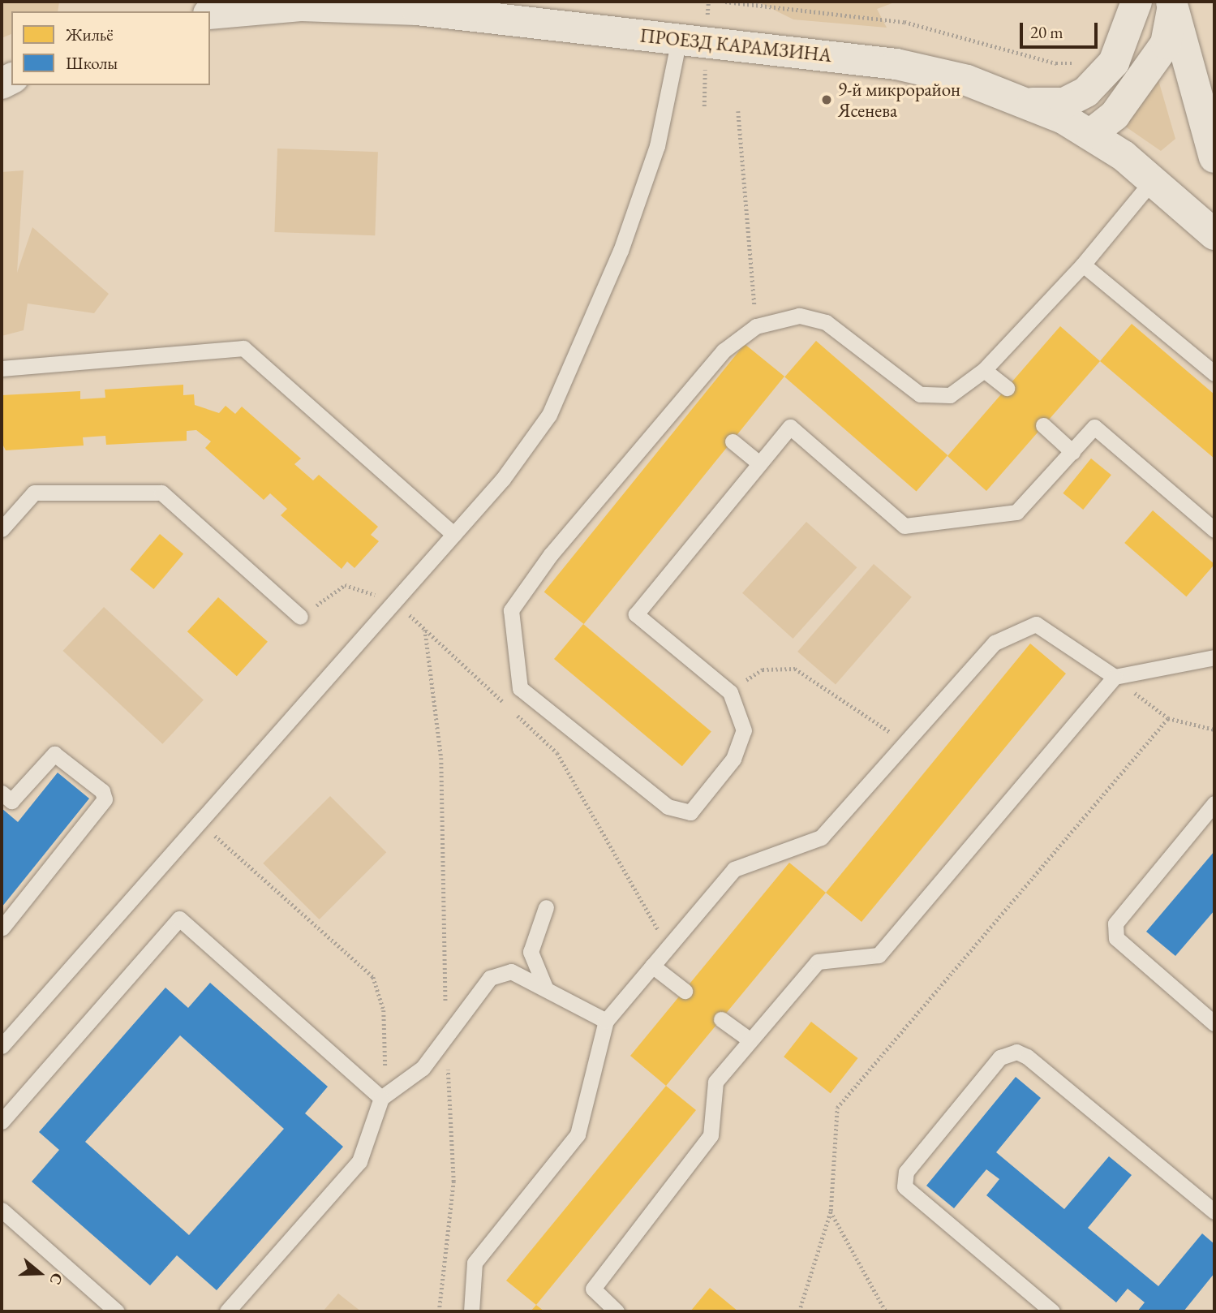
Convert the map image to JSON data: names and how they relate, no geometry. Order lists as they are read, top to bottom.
{
  "streets": {
    "street": ["ПРОЕЗД КАРАМЗИНА"]
  },
  "places": ["9-й микрорайон Ясенева"],
  "legend": ["Жильё", "Школы"],
  "scale_bar": "20 m",
  "north": "right"
}
